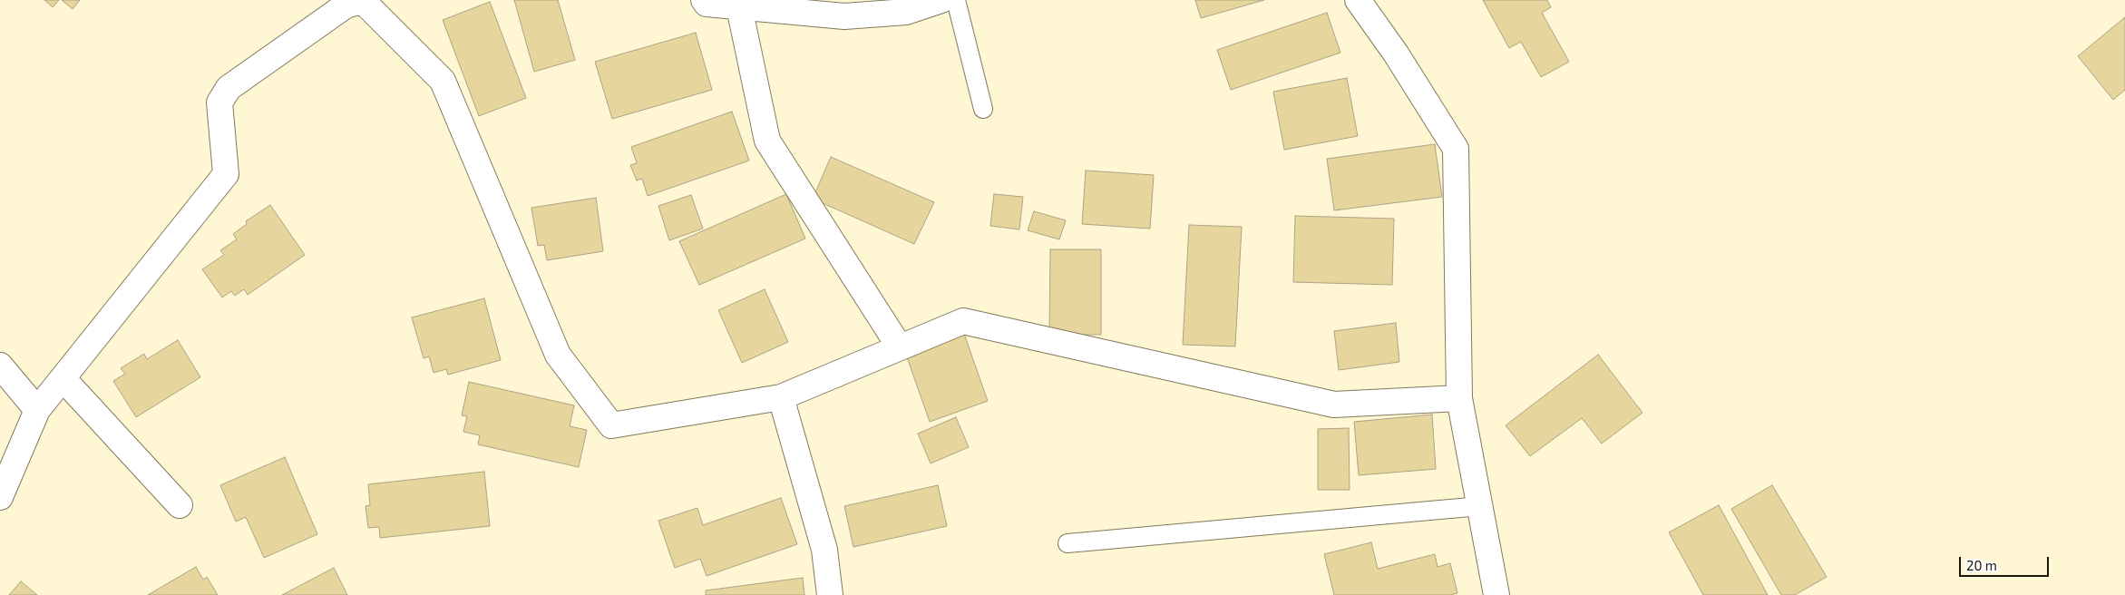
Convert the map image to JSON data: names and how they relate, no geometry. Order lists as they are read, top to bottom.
{
  "scale_bar": "20 m"
}
